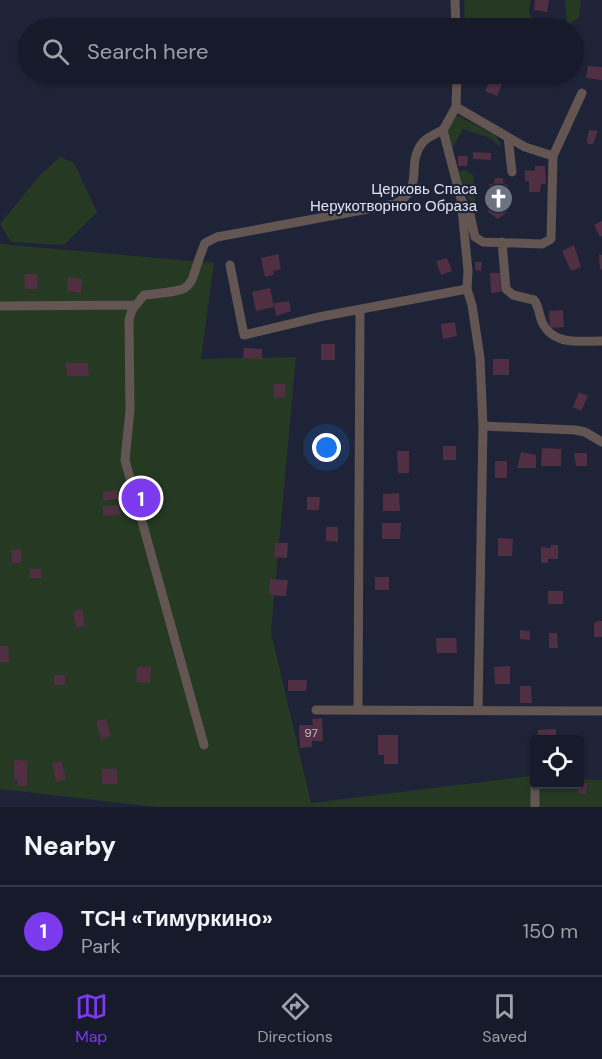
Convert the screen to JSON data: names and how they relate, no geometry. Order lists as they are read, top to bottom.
{
  "places": {
    "church": ["Церковь Спаса Нерукотворного Образа"]
  },
  "house_numbers": ["97"],
  "page": {
    "search": "Search here",
    "pins": "1",
    "heading": "Nearby",
    "list": [
      {
        "mark": "1",
        "name": "ТСН «Тимуркино»",
        "note": "Park",
        "value": "150 m"
      }
    ],
    "nav": ["Map", "Directions", "Saved"]
  }
}
